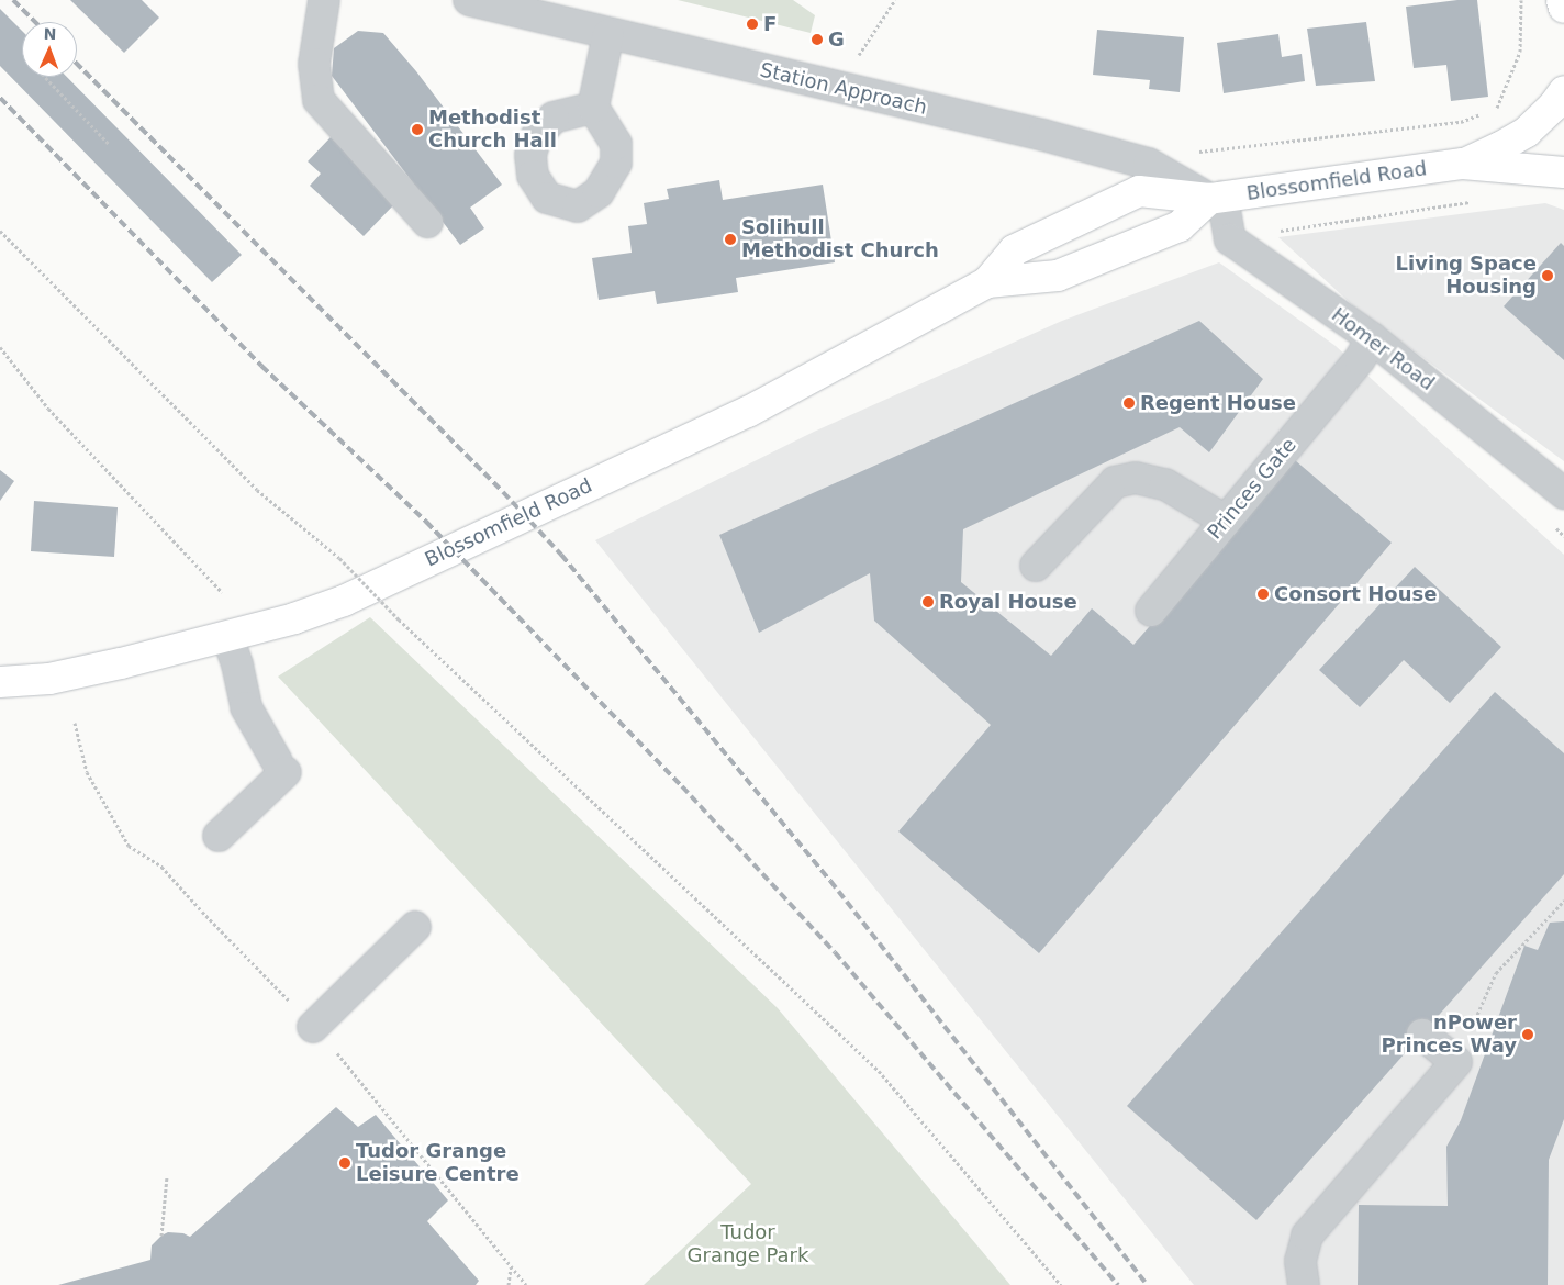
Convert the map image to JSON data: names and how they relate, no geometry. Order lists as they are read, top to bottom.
{
  "streets": {
    "main road": ["Blossomfield Road"],
    "street": ["Station Approach", "Homer Road", "Princes Gate"]
  },
  "crossings": [
    ["Station Approach", "Blossomfield Road"],
    ["Homer Road", "Princes Gate"]
  ],
  "parks": ["Tudor Grange Park"],
  "places": [
    "F",
    "G",
    "Methodist Church Hall",
    "Solihull Methodist Church",
    "Living Space Housing",
    "Regent House",
    "Consort House",
    "Royal House",
    "nPower Princes Way",
    "Tudor Grange Leisure Centre"
  ],
  "north": "top"
}
